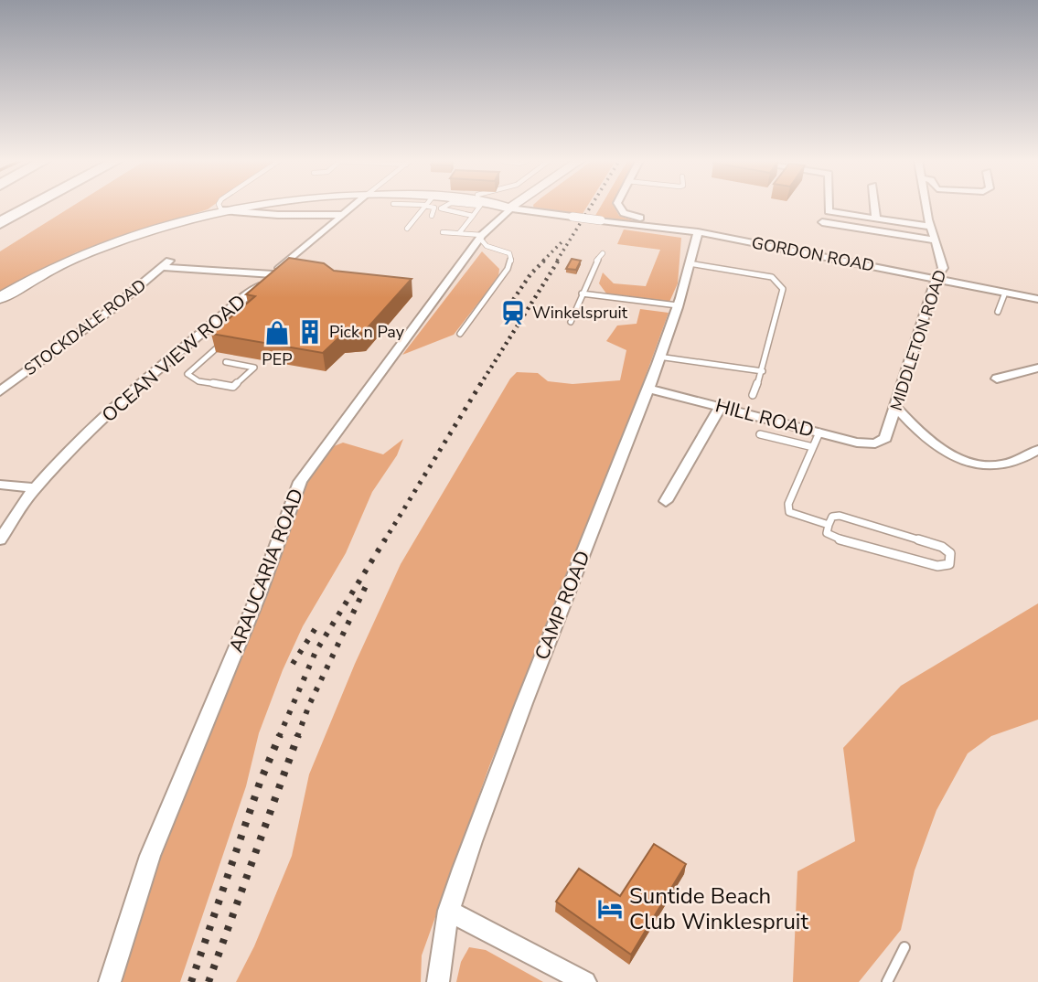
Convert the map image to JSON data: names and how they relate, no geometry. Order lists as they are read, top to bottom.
{
  "streets": {
    "street": [
      "GORDON ROAD",
      "STOCKDALE ROAD",
      "MIDDLETON ROAD",
      "OCEAN VIEW ROAD",
      "HILL ROAD",
      "ARAUCARIA ROAD",
      "CAMP ROAD"
    ]
  },
  "crossings": [
    ["GORDON ROAD", "MIDDLETON ROAD"],
    ["GORDON ROAD", "ARAUCARIA ROAD"],
    ["GORDON ROAD", "CAMP ROAD"],
    ["STOCKDALE ROAD", "OCEAN VIEW ROAD"],
    ["MIDDLETON ROAD", "HILL ROAD"],
    ["HILL ROAD", "CAMP ROAD"]
  ],
  "places": {
    "station": ["Winkelspruit"],
    "building": ["Pick n Pay"],
    "shop": ["PEP"],
    "hotel": ["Suntide Beach Club Winklespruit"]
  }
}
